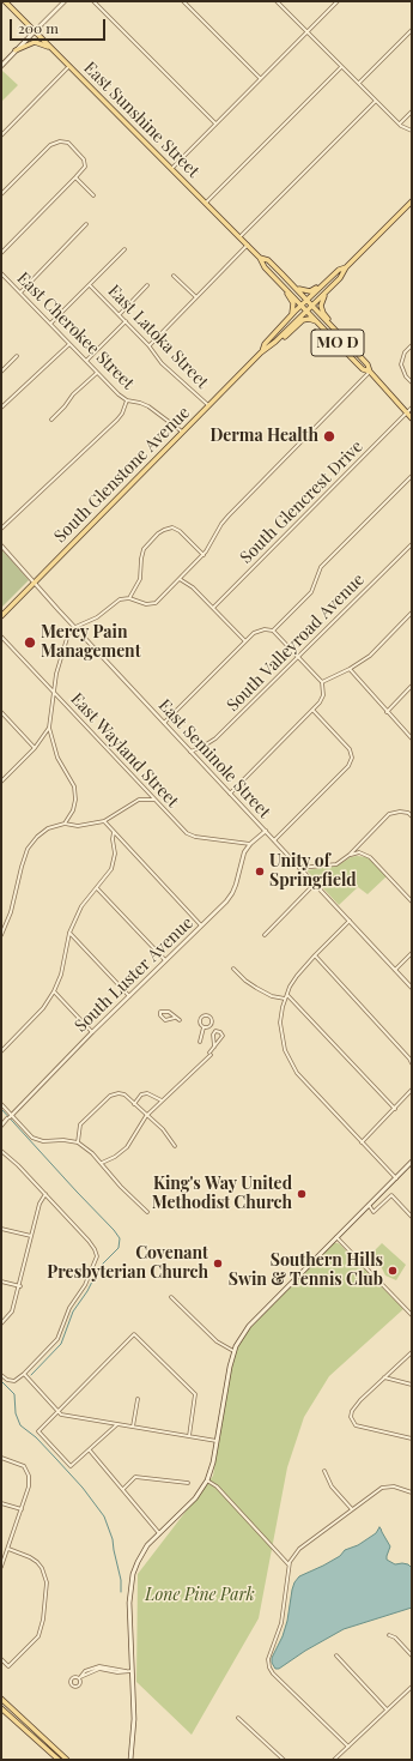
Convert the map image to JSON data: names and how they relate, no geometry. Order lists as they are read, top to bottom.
{
  "streets": {
    "main road": ["East Sunshine Street", "MO D", "South Glenstone Avenue"],
    "street": [
      "East Cherokee Street",
      "East Latoka Street",
      "South Glencrest Drive",
      "South Valleyroad Avenue",
      "East Wayland Street",
      "East Seminole Street",
      "South Luster Avenue"
    ]
  },
  "crossings": [
    ["East Sunshine Street", "South Glenstone Avenue"],
    ["East Sunshine Street", "South Glencrest Drive"],
    ["East Cherokee Street", "South Glenstone Avenue"],
    ["East Latoka Street", "South Glenstone Avenue"],
    ["South Glenstone Avenue", "East Seminole Street"],
    ["South Valleyroad Avenue", "East Seminole Street"],
    ["East Wayland Street", "South Luster Avenue"],
    ["East Seminole Street", "South Luster Avenue"]
  ],
  "parks": ["Lone Pine Park"],
  "places": [
    "Derma Health",
    "Mercy Pain Management",
    "Unity of Springfield",
    "King's Way United Methodist Church",
    "Covenant Presbyterian Church",
    "Southern Hills Swin & Tennis Club"
  ],
  "scale_bar": "200 m"
}
